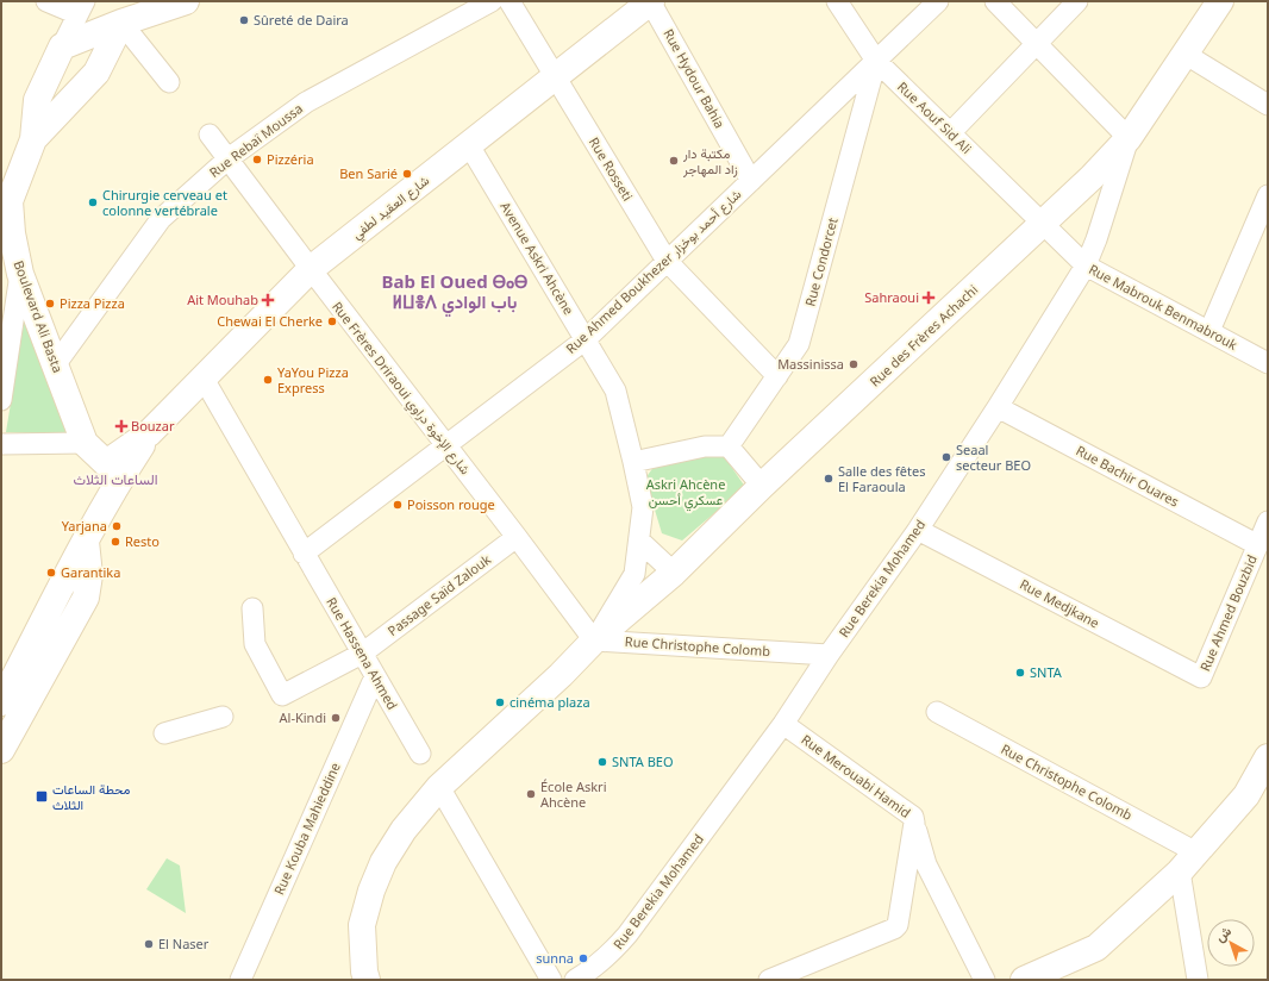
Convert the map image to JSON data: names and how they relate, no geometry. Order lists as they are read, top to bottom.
{
  "streets": {
    "street": [
      "Rue Hydour Bahia",
      "Rue Aouf Sid Ali",
      "Rue Rebaï Moussa",
      "Rue Rosseti",
      "شارع العقيد لطفي",
      "Avenue Askri Ahcène",
      "Rue Condorcet",
      "Rue Ahmed Boukhezer شارع أحمد بوخزار",
      "Rue Mabrouk Benmabrouk",
      "Boulevard Ali Basta",
      "Rue des Frères Achachi",
      "Rue Frères Driraoui شارع الإخوة دراوي",
      "Rue Bachir Ouares",
      "Rue Berekia Mohamed",
      "Passage Saïd Zalouk",
      "Rue Medjkane",
      "Rue Ahmed Bouzbid",
      "Rue Christophe Colomb",
      "Rue Hassena Ahmed",
      "Rue Merouabi Hamid",
      "Rue Kouba Mahieddine"
    ]
  },
  "crossings": [
    ["Rue Hydour Bahia", "شارع العقيد لطفي"],
    ["Rue Hydour Bahia", "Rue Ahmed Boukhezer شارع أحمد بوخزار"],
    ["Rue Aouf Sid Ali", "Rue Condorcet"],
    ["Rue Aouf Sid Ali", "Rue Ahmed Boukhezer شارع أحمد بوخزار"],
    ["Rue Aouf Sid Ali", "Rue Mabrouk Benmabrouk"],
    ["Rue Aouf Sid Ali", "Rue des Frères Achachi"],
    ["Rue Rebaï Moussa", "Boulevard Ali Basta"],
    ["Rue Rebaï Moussa", "Rue Frères Driraoui شارع الإخوة دراوي"],
    ["Rue Rosseti", "شارع العقيد لطفي"],
    ["Rue Rosseti", "Rue Condorcet"],
    ["Rue Rosseti", "Rue Ahmed Boukhezer شارع أحمد بوخزار"],
    ["شارع العقيد لطفي", "Avenue Askri Ahcène"],
    ["شارع العقيد لطفي", "Boulevard Ali Basta"],
    ["شارع العقيد لطفي", "Rue Frères Driraoui شارع الإخوة دراوي"],
    ["شارع العقيد لطفي", "Rue Hassena Ahmed"],
    ["Avenue Askri Ahcène", "Rue Ahmed Boukhezer شارع أحمد بوخزار"],
    ["Avenue Askri Ahcène", "Rue des Frères Achachi"],
    ["Avenue Askri Ahcène", "Rue Frères Driraoui شارع الإخوة دراوي"],
    ["Avenue Askri Ahcène", "Rue Christophe Colomb"],
    ["Rue Condorcet", "Rue Ahmed Boukhezer شارع أحمد بوخزار"],
    ["Rue Ahmed Boukhezer شارع أحمد بوخزار", "Rue Frères Driraoui شارع الإخوة دراوي"],
    ["Rue Ahmed Boukhezer شارع أحمد بوخزار", "Rue Hassena Ahmed"],
    ["Rue Mabrouk Benmabrouk", "Rue des Frères Achachi"],
    ["Rue Mabrouk Benmabrouk", "Rue Berekia Mohamed"],
    ["Rue des Frères Achachi", "Rue Frères Driraoui شارع الإخوة دراوي"],
    ["Rue des Frères Achachi", "Rue Berekia Mohamed"],
    ["Rue des Frères Achachi", "Rue Christophe Colomb"],
    ["Rue Frères Driraoui شارع الإخوة دراوي", "Passage Saïd Zalouk"],
    ["Rue Frères Driraoui شارع الإخوة دراوي", "Rue Christophe Colomb"],
    ["Rue Bachir Ouares", "Rue Berekia Mohamed"],
    ["Rue Bachir Ouares", "Rue Ahmed Bouzbid"],
    ["Rue Berekia Mohamed", "Rue Medjkane"],
    ["Rue Berekia Mohamed", "Rue Christophe Colomb"],
    ["Rue Berekia Mohamed", "Rue Merouabi Hamid"],
    ["Passage Saïd Zalouk", "Rue Hassena Ahmed"],
    ["Rue Medjkane", "Rue Ahmed Bouzbid"],
    ["Rue Hassena Ahmed", "Rue Kouba Mahieddine"]
  ],
  "districts": ["Bab El Oued ⴱⴰⴱ ⵍⵡⴻⴷ باب الوادي", "الساعات الثلاث"],
  "parks": ["Askri Ahcène عسكري أحسن"],
  "places": {
    "other": [
      "Sûreté de Daira",
      "Pizzéria",
      "مكتبة دار زاد المهاجر",
      "Ben Sarié",
      "Chirurgie cerveau et colonne vertébrale",
      "Pizza Pizza",
      "Chewai El Cherke",
      "Massinissa",
      "YaYou Pizza Express",
      "Seaal secteur BEO",
      "Salle des fêtes El Faraoula",
      "Poisson rouge",
      "Yarjana",
      "Resto",
      "Garantika",
      "SNTA",
      "cinéma plaza",
      "Al-Kindi",
      "SNTA BEO",
      "École Askri Ahcène",
      "El Naser",
      "sunna"
    ],
    "health": ["Sahraoui", "Ait Mouhab", "Bouzar"],
    "transit": ["محطة الساعات الثلاث"]
  },
  "north": "top left"
}
